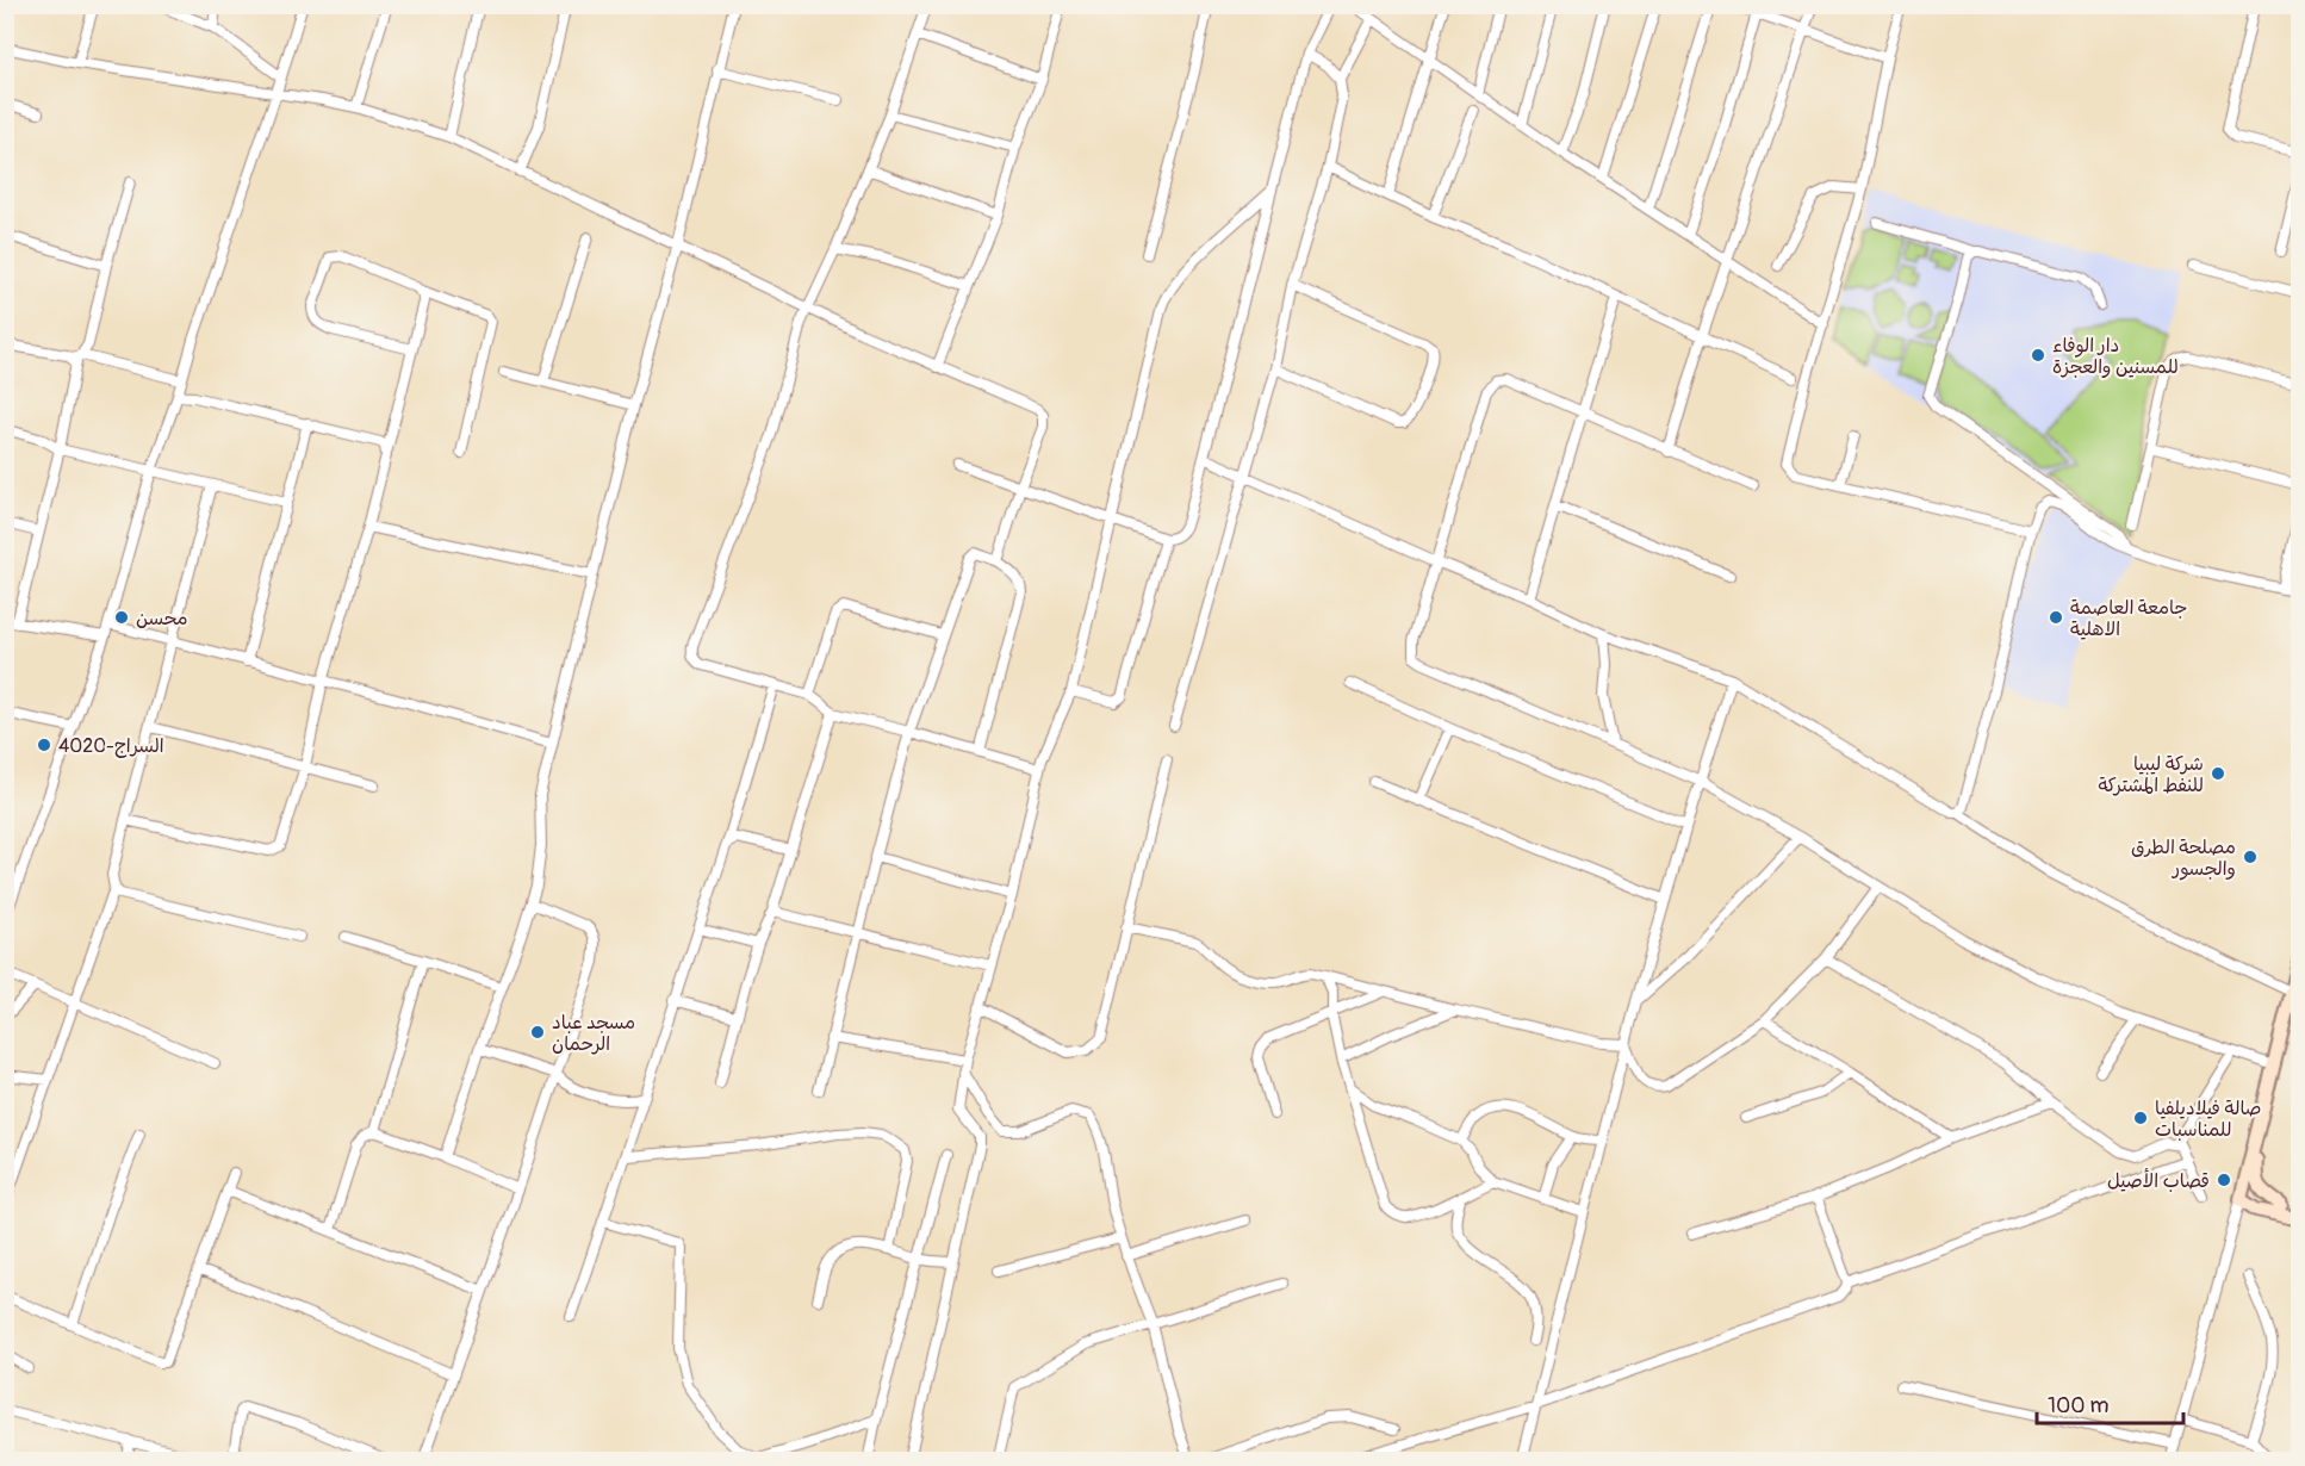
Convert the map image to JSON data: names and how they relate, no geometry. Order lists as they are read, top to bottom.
{
  "places": [
    "دار الوفاء للمسنين والعجزة",
    "محسن",
    "جامعة العاصمة الاهلية",
    "السراج-4020",
    "شركة ليبيا للنفط المشتركة",
    "مصلحة الطرق والجسور",
    "مسجد عباد الرحمان",
    "صالة فيلاديلفيا للمناسبات",
    "قصاب الأصيل"
  ],
  "scale_bar": "100 m"
}
